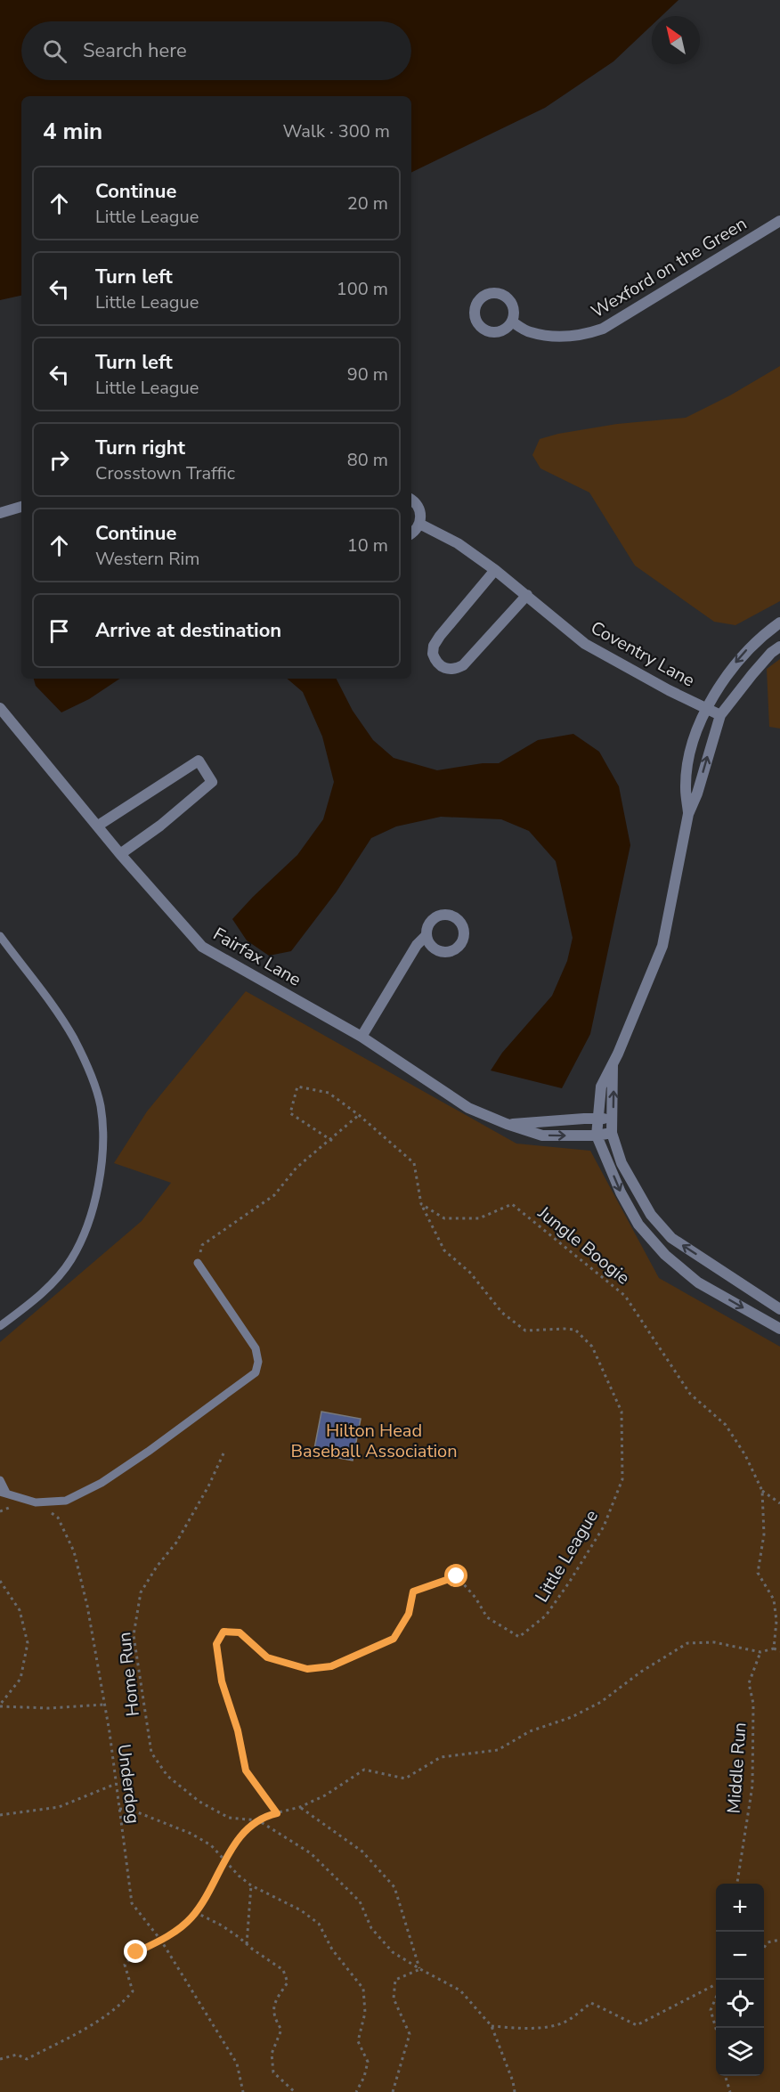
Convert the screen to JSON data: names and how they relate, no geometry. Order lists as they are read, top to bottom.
{
  "streets": {
    "street": ["Wexford on the Green", "Coventry Lane", "Fairfax Lane"],
    "path": [
      "Jungle Boogie",
      "Little League",
      "Home Run",
      "Middle Run",
      "Underdog"
    ]
  },
  "crossings": [
    ["Jungle Boogie", "Little League"]
  ],
  "parks": ["Hilton Head Baseball Association"],
  "north": "top left",
  "page": {
    "search": "Search here",
    "heading": ["4 min", "Walk · 300 m"],
    "list": [
      ["Continue", "Little League", "20 m"],
      ["Turn left", "Little League", "100 m"],
      ["Turn left", "Little League", "90 m"],
      ["Turn right", "Crosstown Traffic", "80 m"],
      ["Continue", "Western Rim", "10 m"],
      "Arrive at destination"
    ],
    "map_buttons": ["+", "−"]
  }
}
